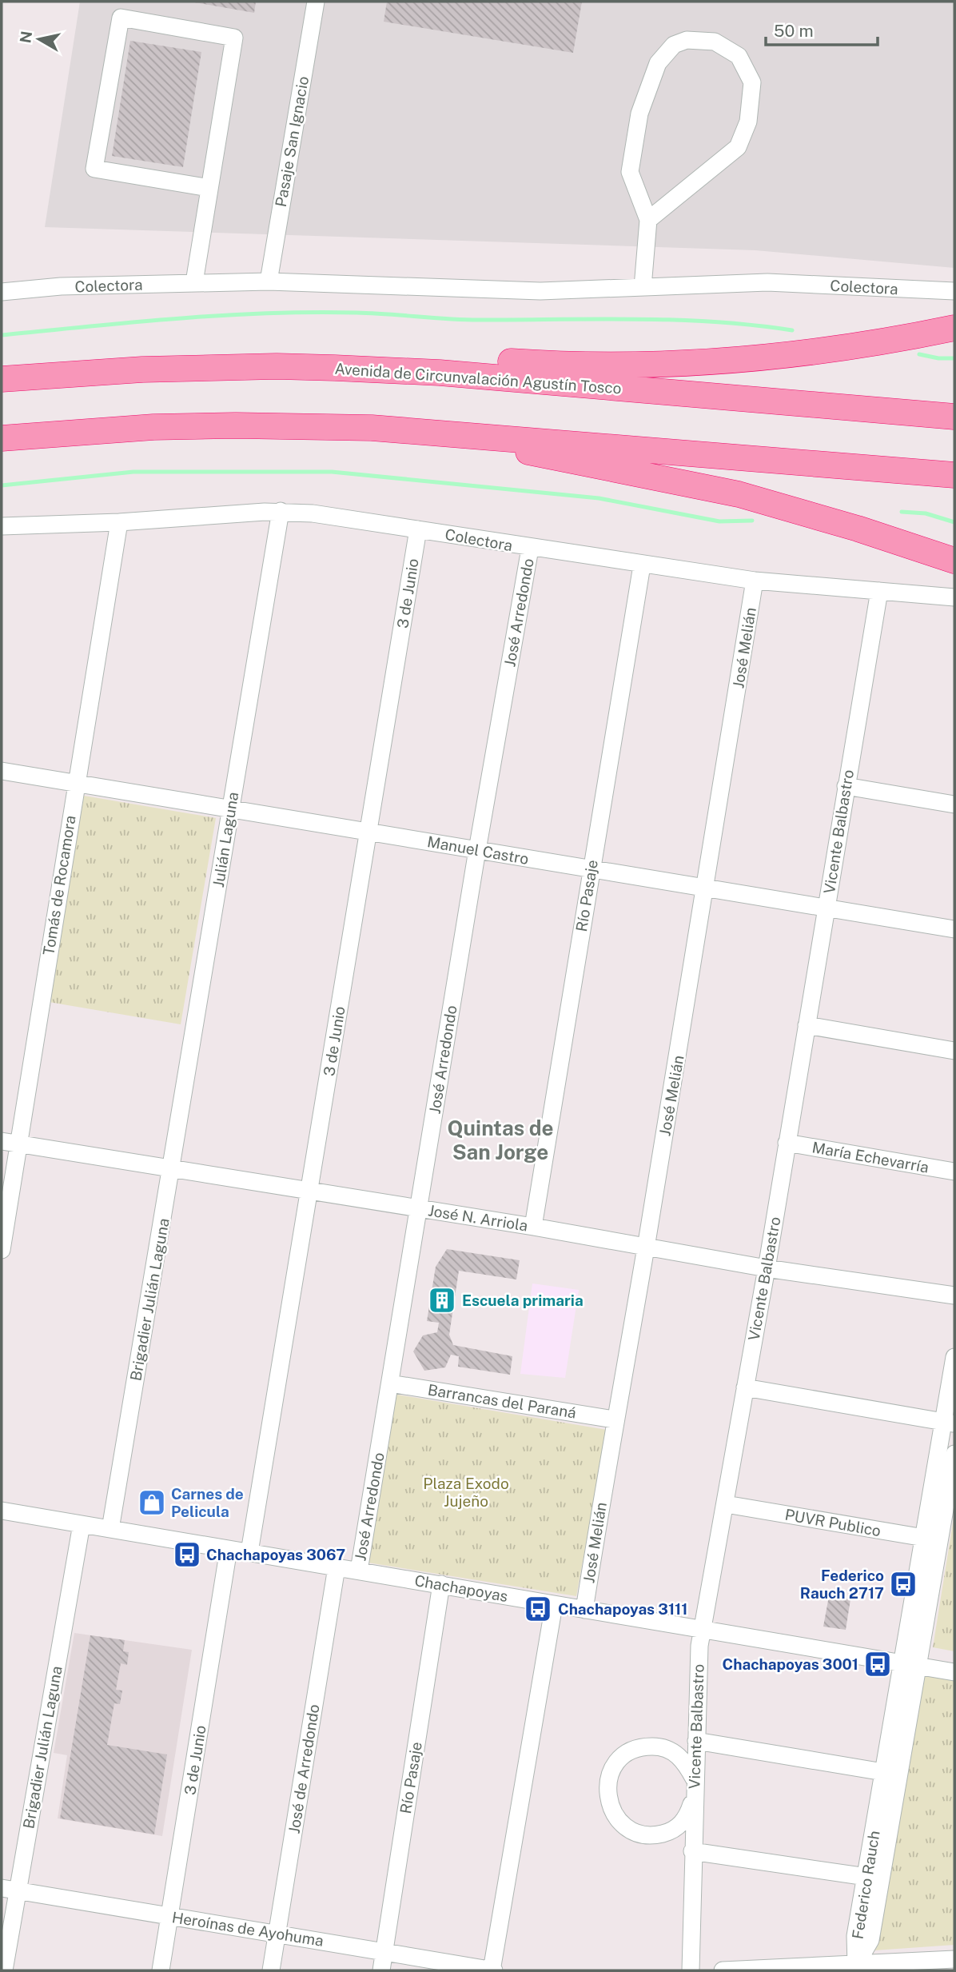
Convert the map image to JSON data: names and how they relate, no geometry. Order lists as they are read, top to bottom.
{
  "streets": {
    "highway": ["Avenida de Circunvalación Agustín Tosco"],
    "street": [
      "Pasaje San Ignacio",
      "Colectora",
      "3 de Junio",
      "José Arredondo",
      "José Melián",
      "Vicente Balbastro",
      "Julián Laguna",
      "Manuel Castro",
      "Tomás de Rocamora",
      "Río Pasaje",
      "María Echevarría",
      "José N. Arriola",
      "Brigadier Julián Laguna",
      "Barrancas del Paraná",
      "PUVR Publico",
      "Chachapoyas",
      "José de Arredondo",
      "Federico Rauch",
      "Heroínas de Ayohuma"
    ]
  },
  "crossings": [
    ["Pasaje San Ignacio", "Colectora"],
    ["Colectora", "3 de Junio"],
    ["Colectora", "José Arredondo"],
    ["Colectora", "José Melián"],
    ["Colectora", "Vicente Balbastro"],
    ["Colectora", "Julián Laguna"],
    ["Colectora", "Tomás de Rocamora"],
    ["Colectora", "Río Pasaje"],
    ["3 de Junio", "Manuel Castro"],
    ["3 de Junio", "José N. Arriola"],
    ["3 de Junio", "Chachapoyas"],
    ["3 de Junio", "Heroínas de Ayohuma"],
    ["José Arredondo", "Manuel Castro"],
    ["José Arredondo", "José N. Arriola"],
    ["José Arredondo", "Barrancas del Paraná"],
    ["José Arredondo", "Chachapoyas"],
    ["José Melián", "Manuel Castro"],
    ["José Melián", "José N. Arriola"],
    ["José Melián", "Barrancas del Paraná"],
    ["José Melián", "Chachapoyas"],
    ["Vicente Balbastro", "Manuel Castro"],
    ["Vicente Balbastro", "María Echevarría"],
    ["Vicente Balbastro", "José N. Arriola"],
    ["Vicente Balbastro", "PUVR Publico"],
    ["Vicente Balbastro", "Chachapoyas"],
    ["Julián Laguna", "Manuel Castro"],
    ["Julián Laguna", "José N. Arriola"],
    ["Julián Laguna", "Brigadier Julián Laguna"],
    ["Manuel Castro", "Tomás de Rocamora"],
    ["Manuel Castro", "Río Pasaje"],
    ["Tomás de Rocamora", "José N. Arriola"],
    ["Río Pasaje", "José N. Arriola"],
    ["Río Pasaje", "Chachapoyas"],
    ["Río Pasaje", "Heroínas de Ayohuma"],
    ["José N. Arriola", "Brigadier Julián Laguna"],
    ["Brigadier Julián Laguna", "Chachapoyas"],
    ["Brigadier Julián Laguna", "Heroínas de Ayohuma"],
    ["PUVR Publico", "Federico Rauch"],
    ["Chachapoyas", "José de Arredondo"],
    ["Chachapoyas", "Federico Rauch"],
    ["José de Arredondo", "Heroínas de Ayohuma"]
  ],
  "districts": ["Quintas de San Jorge"],
  "parks": ["Plaza Exodo Jujeño"],
  "places": {
    "building": ["Escuela primaria"],
    "shop": ["Carnes de Pelicula"],
    "bus stop": [
      "Chachapoyas 3067",
      "Federico Rauch 2717",
      "Chachapoyas 3111",
      "Chachapoyas 3001"
    ]
  },
  "scale_bar": "50 m",
  "north": "left"
}
